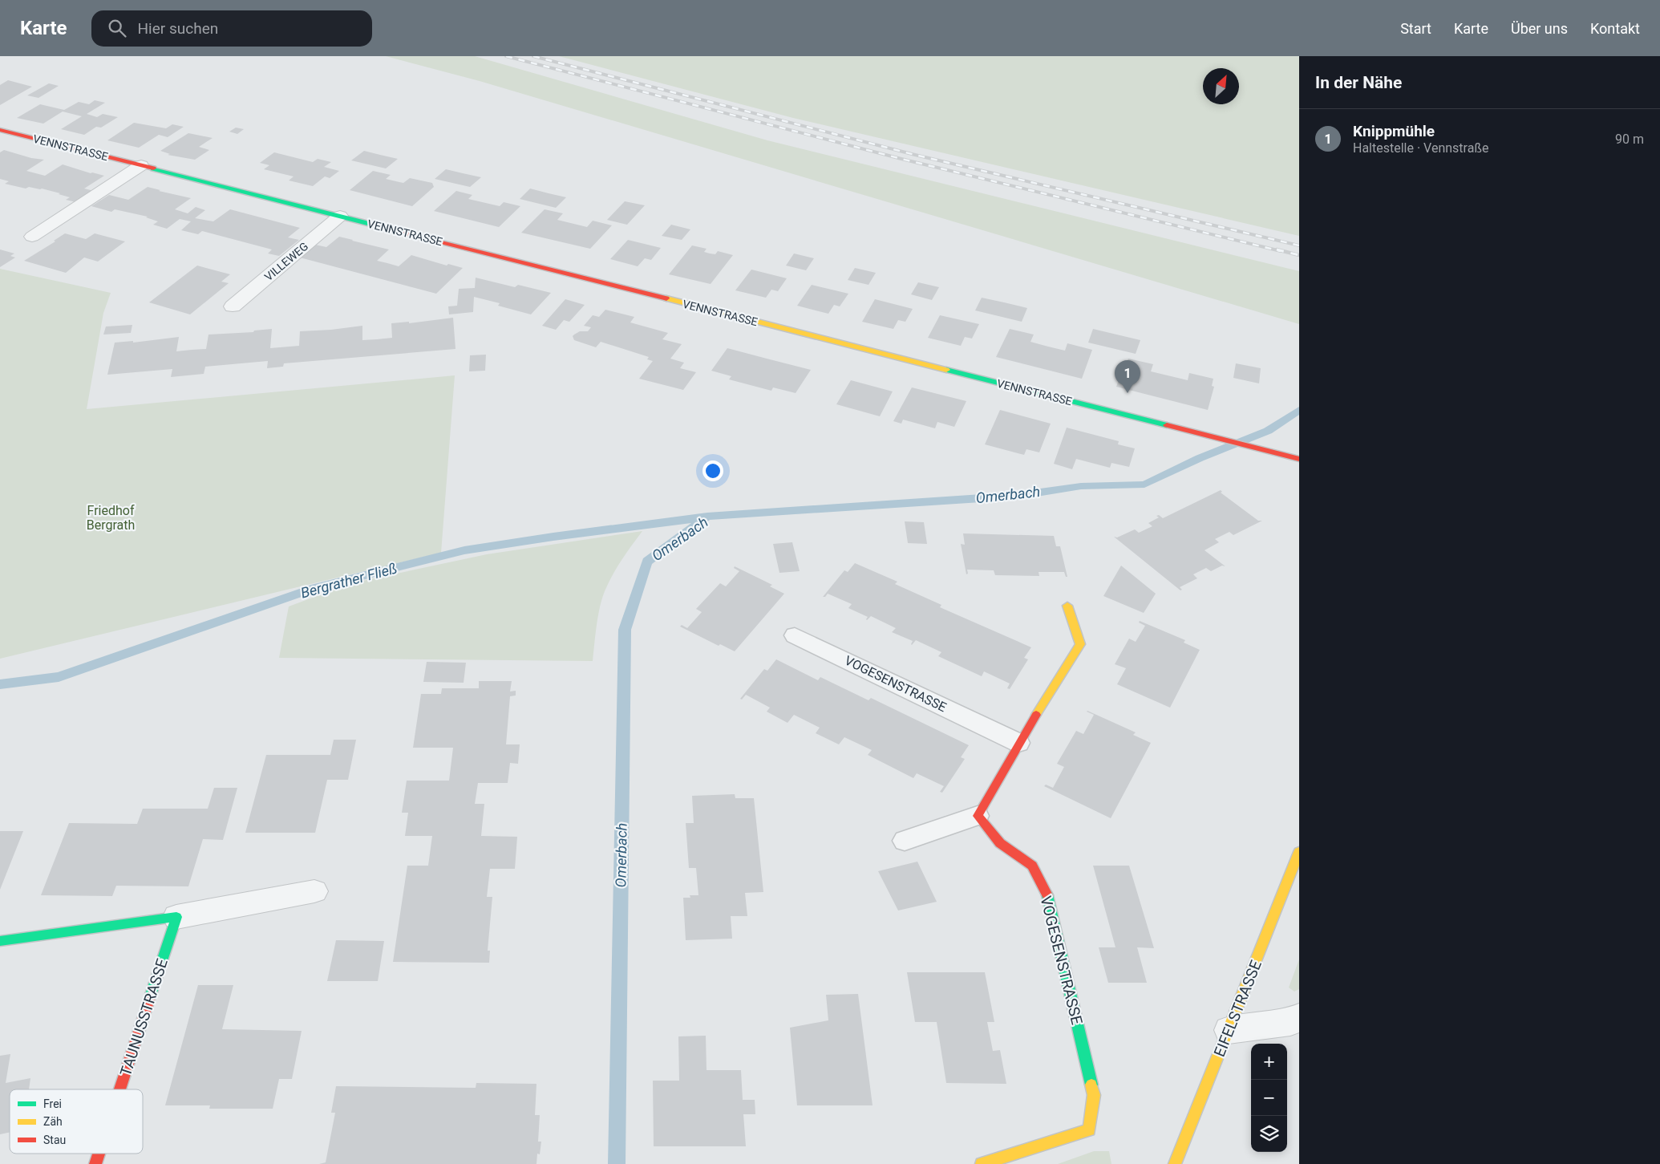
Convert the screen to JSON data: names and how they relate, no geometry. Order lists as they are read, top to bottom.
{
  "streets": {
    "street": [
      "VENNSTRASSE",
      "VILLEWEG",
      "VOGESENSTRASSE",
      "EIFELSTRASSE",
      "TAUNUSSTRASSE"
    ]
  },
  "crossings": [
    ["VENNSTRASSE", "VILLEWEG"]
  ],
  "water": ["Omerbach", "Bergrather Fließ"],
  "parks": ["Friedhof Bergrath"],
  "legend": ["Frei", "Zäh", "Stau"],
  "north": "top right",
  "page": {
    "header": "Karte",
    "search": "Hier suchen",
    "nav": [
      "Start",
      "Karte",
      "Über uns",
      "Kontakt"
    ],
    "heading": "In der Nähe",
    "list": [
      {
        "mark": "1",
        "name": "Knippmühle",
        "note": "Haltestelle · Vennstraße",
        "value": "90 m"
      }
    ],
    "pins": "1",
    "map_buttons": ["+", "−"]
  }
}
